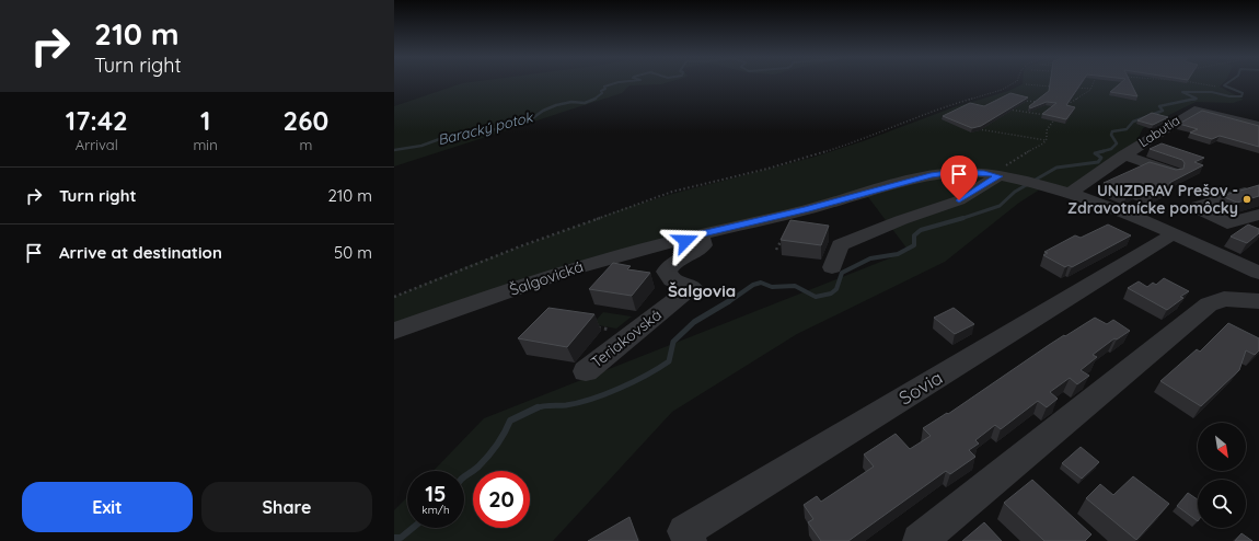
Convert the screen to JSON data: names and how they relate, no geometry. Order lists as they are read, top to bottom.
{
  "streets": {
    "street": [
      "Labutia",
      "Šalgovická",
      "Teriakovská",
      "Sovia"
    ]
  },
  "crossings": [
    ["Šalgovická", "Teriakovská"]
  ],
  "districts": ["Šalgovia"],
  "water": ["Baracký potok"],
  "places": ["UNIZDRAV Prešov - Zdravotnícke pomôcky"],
  "north": "bottom right",
  "page": {
    "turn": ["210 m", "Turn right"],
    "eta": [
      "17:42",
      "Arrival",
      "1",
      "min",
      "260",
      "m"
    ],
    "list": [
      {
        "name": "Turn right",
        "value": "210 m"
      },
      {
        "name": "Arrive at destination",
        "value": "50 m"
      }
    ],
    "speed": "15 km/h",
    "limit": "20",
    "buttons": ["Exit", "Share"]
  }
}
